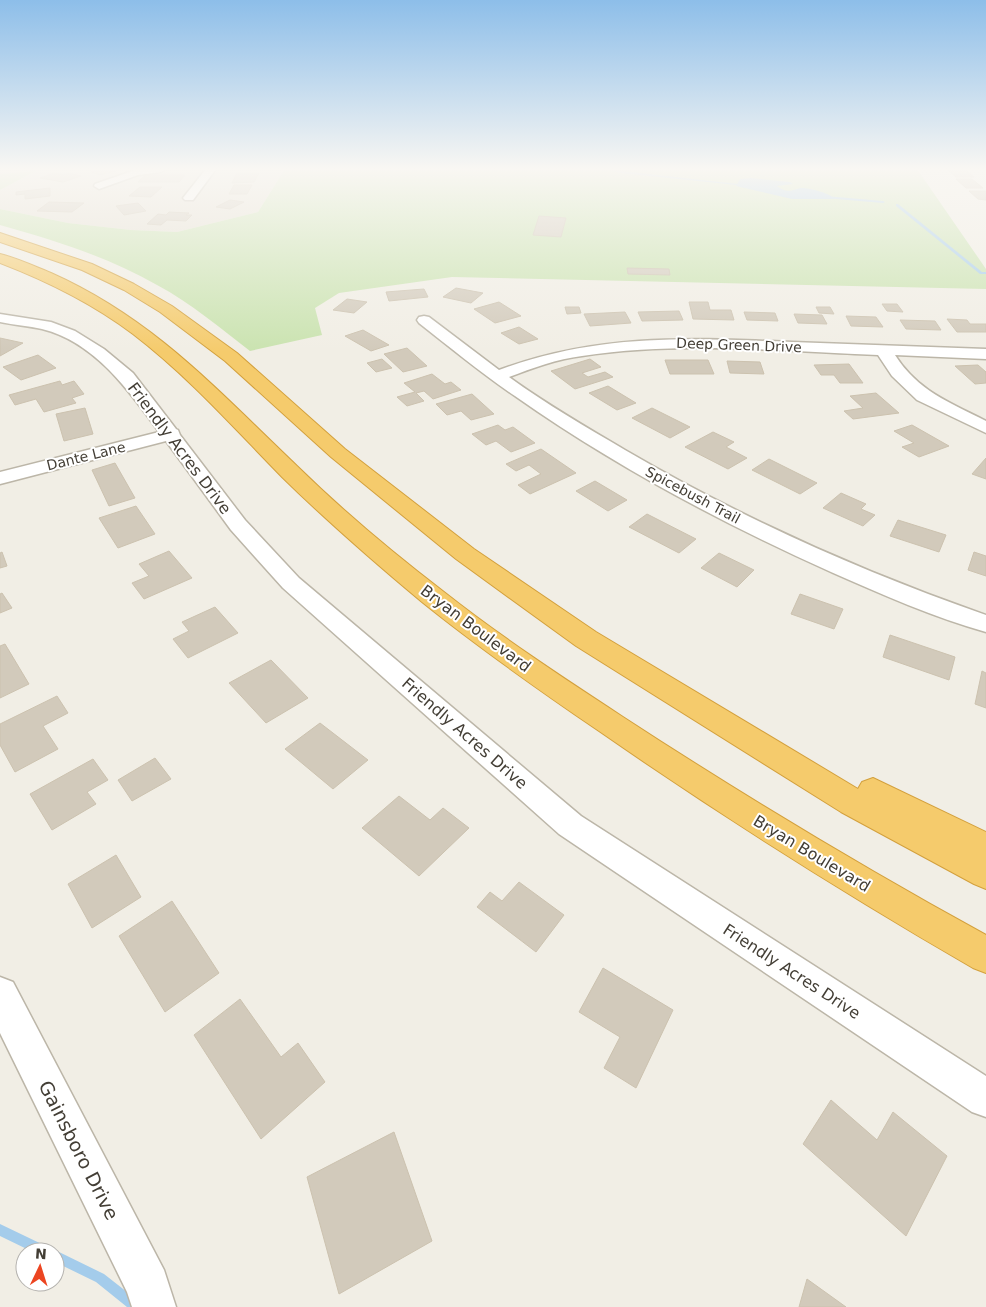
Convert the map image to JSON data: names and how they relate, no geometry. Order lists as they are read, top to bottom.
{
  "streets": {
    "highway": ["Bryan Boulevard"],
    "street": [
      "Deep Green Drive",
      "Friendly Acres Drive",
      "Dante Lane",
      "Spicebush Trail",
      "Gainsboro Drive"
    ]
  },
  "crossings": [
    ["Deep Green Drive", "Spicebush Trail"],
    ["Friendly Acres Drive", "Dante Lane"]
  ],
  "north": "top"
}
